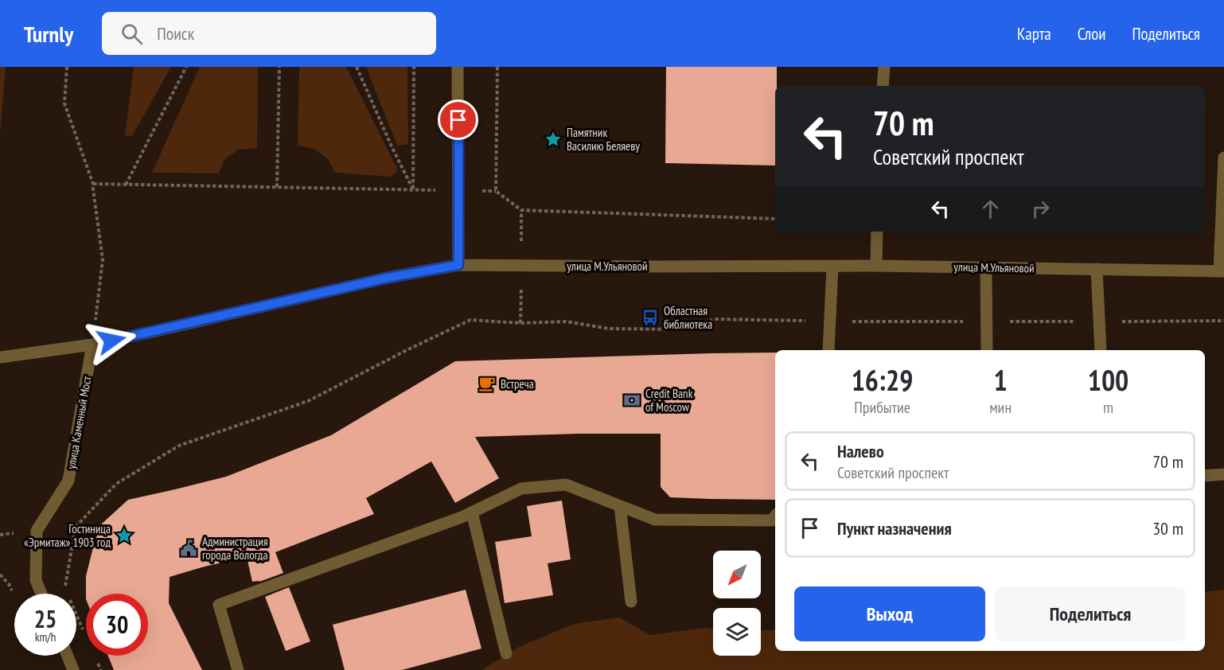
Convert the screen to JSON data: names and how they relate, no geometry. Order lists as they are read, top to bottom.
{
  "streets": {
    "street": ["улица М.Ульяновой", "улица Каменный Мост"]
  },
  "crossings": [
    ["улица М.Ульяновой", "улица Каменный Мост"]
  ],
  "places": {
    "place": ["Памятник Василию Беляеву", "Гостиница «Эрмитаж» 1903 год"],
    "bus stop": ["Областная библиотека"],
    "cafe": ["Встреча"],
    "bank": ["Credit Bank of Moscow"],
    "public building": ["Администрация города Вологда"]
  },
  "north": "bottom left",
  "page": {
    "header": "Turnly",
    "search": "Поиск",
    "nav": ["Карта", "Слои", "Поделиться"],
    "turn": ["70 m", "Советский проспект"],
    "eta": [
      "16:29",
      "Прибытие",
      "1",
      "мин",
      "100",
      "m"
    ],
    "list": [
      {
        "name": "Налево",
        "note": "Советский проспект",
        "value": "70 m"
      },
      {
        "name": "Пункт назначения",
        "value": "30 m"
      }
    ],
    "buttons": ["Выход", "Поделиться"],
    "speed": "25 km/h",
    "limit": "30"
  }
}
